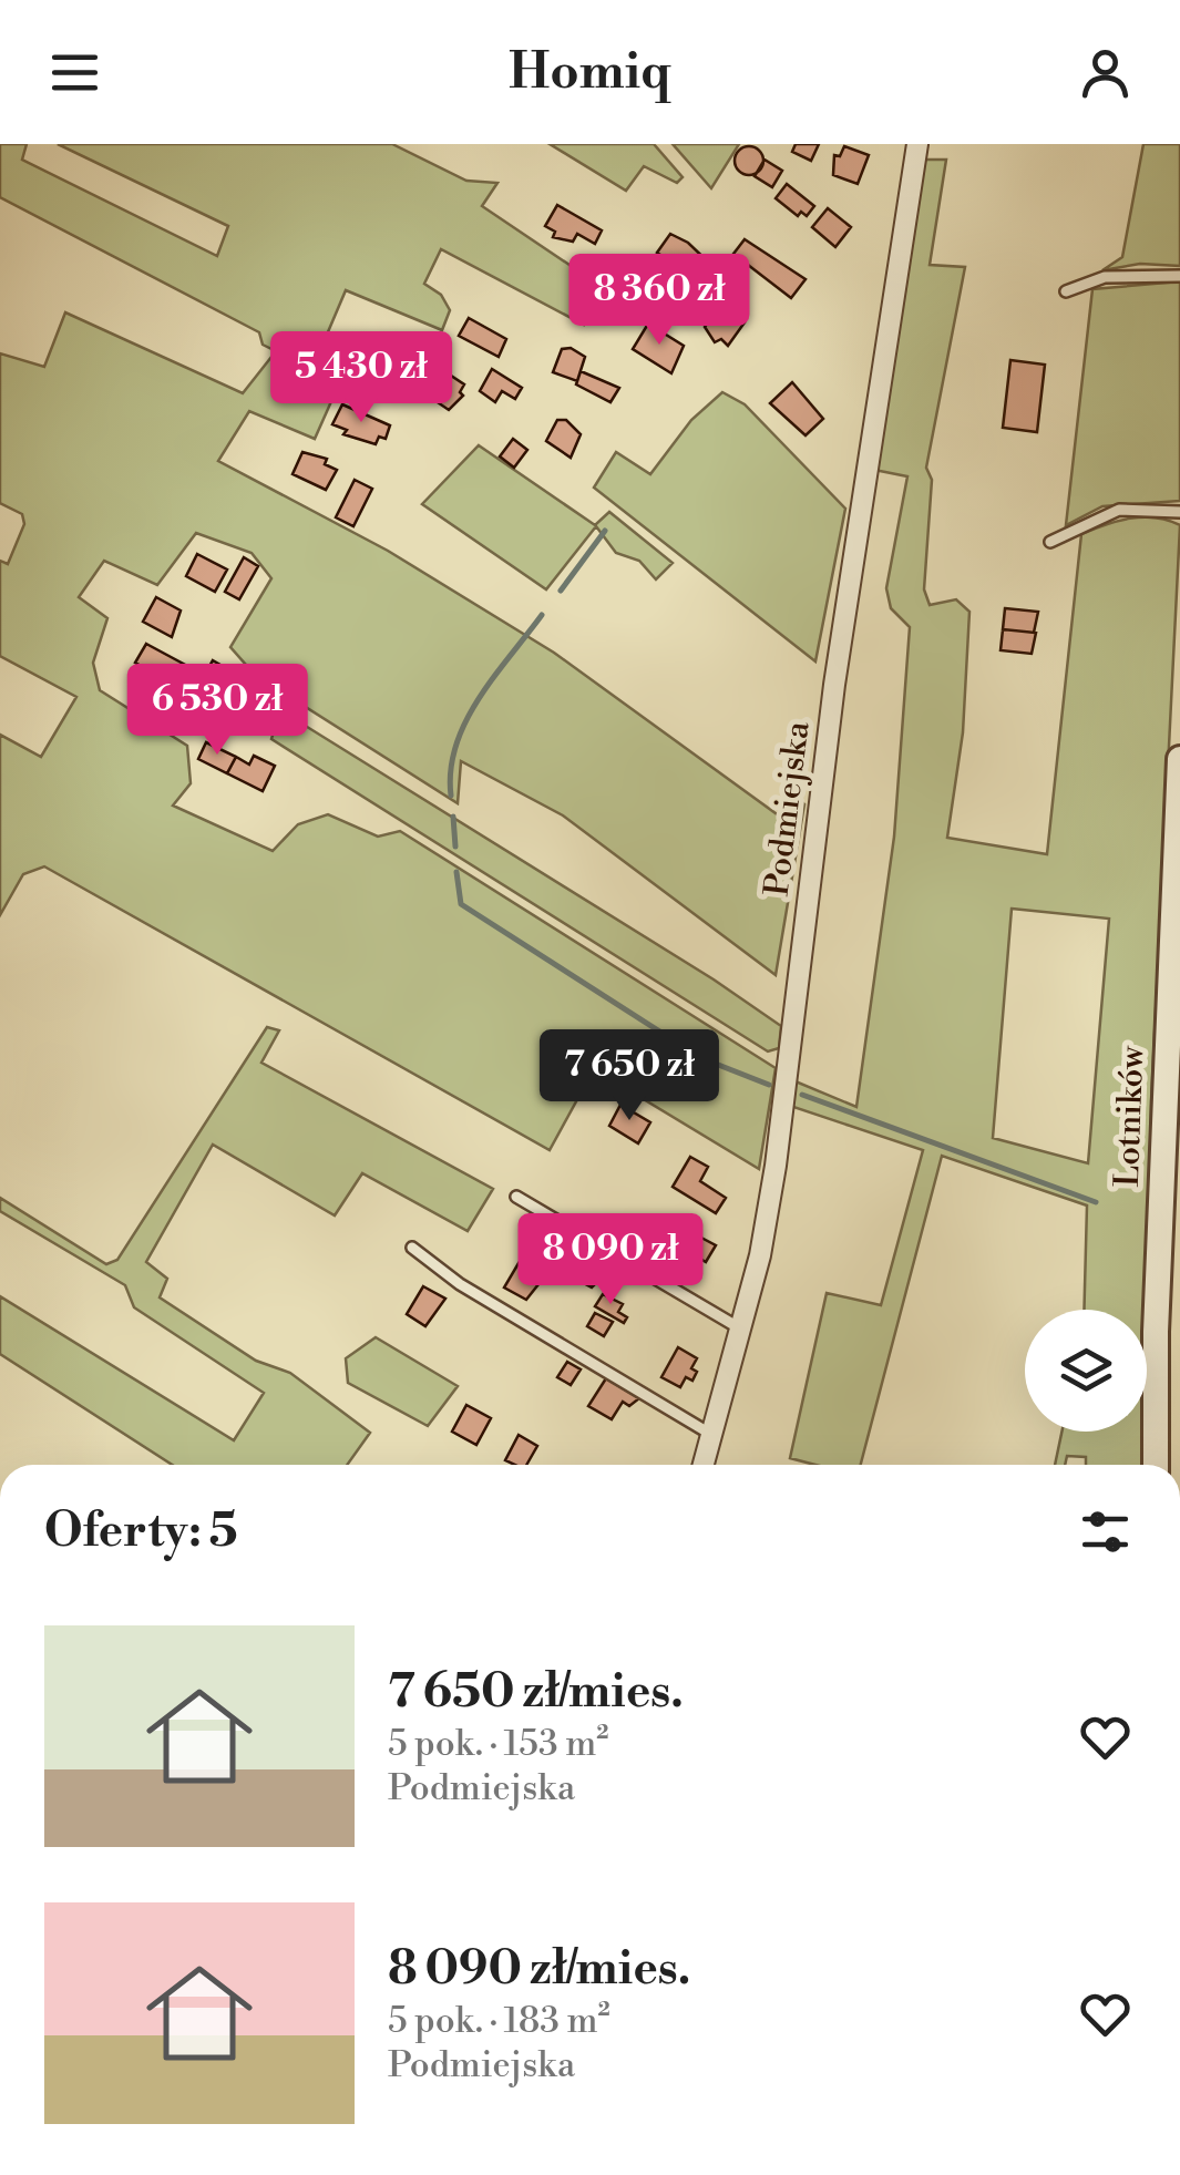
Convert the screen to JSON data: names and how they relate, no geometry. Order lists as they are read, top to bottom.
{
  "streets": {
    "street": ["Podmiejska", "Lotników"]
  },
  "page": {
    "header": "Homiq",
    "price": [
      "8 360 zł",
      "5 430 zł",
      "6 530 zł",
      "7 650 zł",
      "8 090 zł"
    ],
    "heading": "Oferty: 5",
    "list": [
      {
        "name": "7 650 zł/mies.",
        "note": "5 pok. · 153 m² · Podmiejska"
      },
      {
        "name": "8 090 zł/mies.",
        "note": "5 pok. · 183 m² · Podmiejska"
      }
    ]
  }
}
